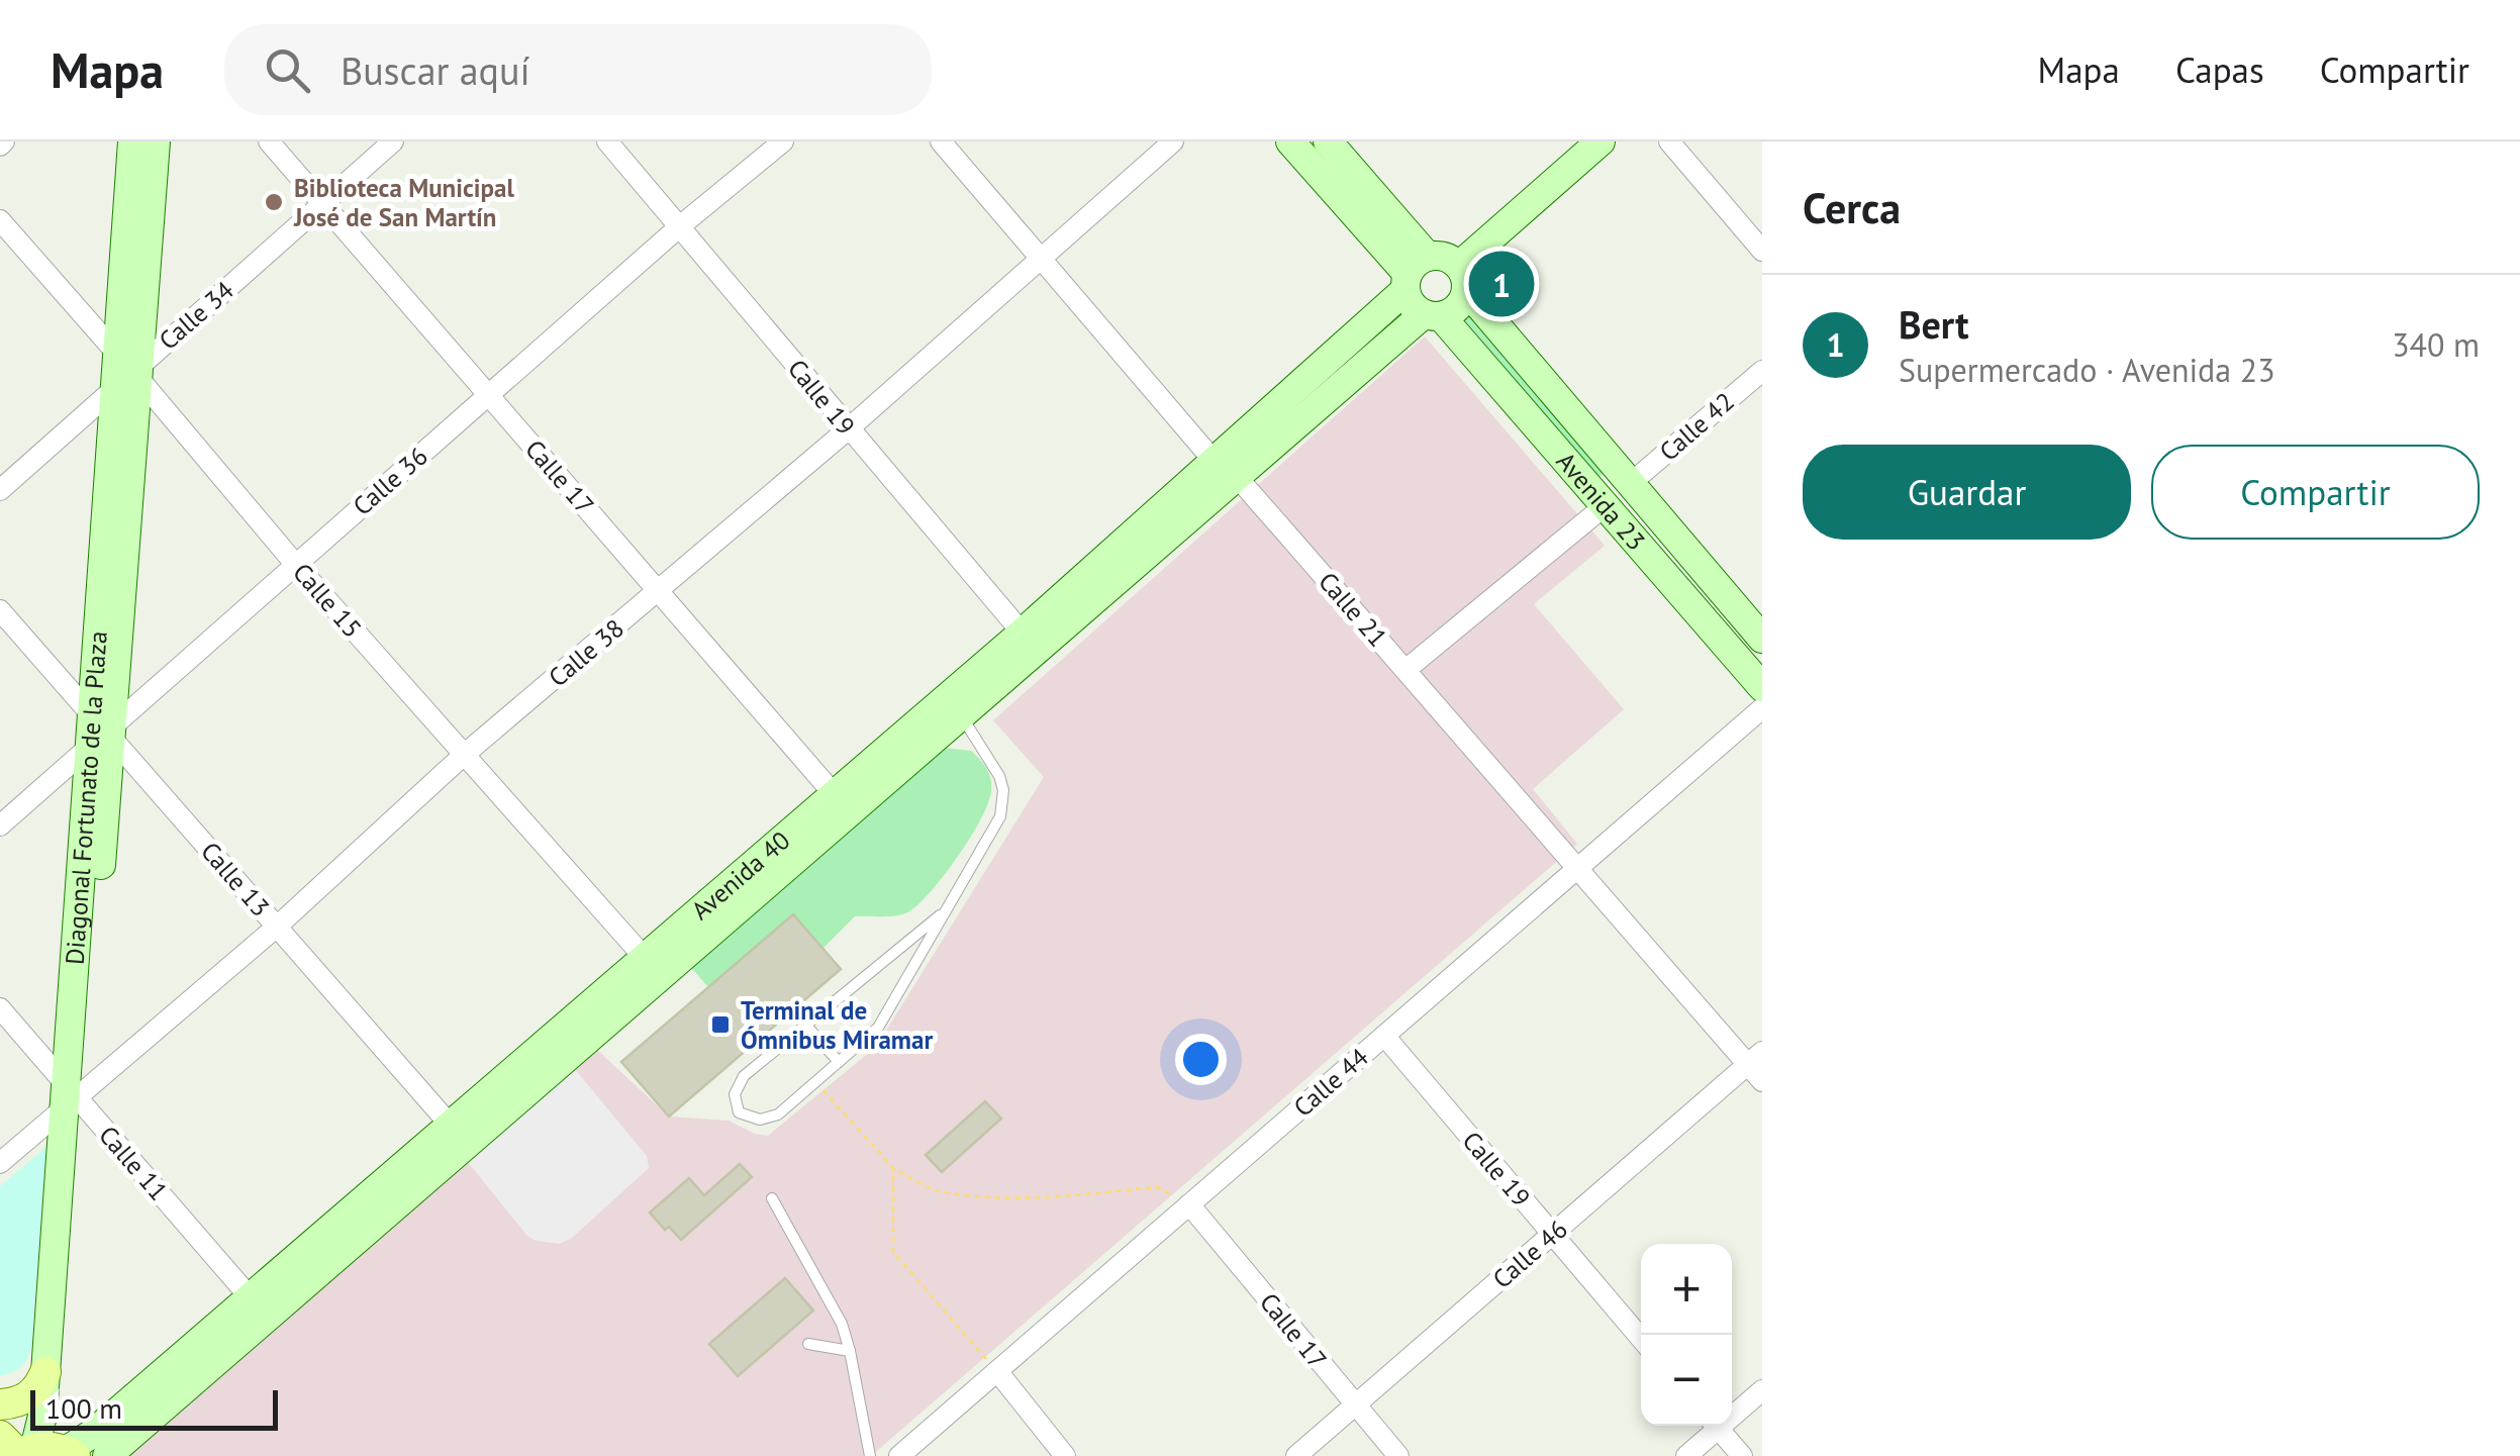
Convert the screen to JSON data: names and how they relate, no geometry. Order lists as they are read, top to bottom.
{
  "streets": {
    "main road": ["Avenida 23", "Diagonal Fortunato de la Plaza", "Avenida 40"],
    "street": [
      "Calle 34",
      "Calle 19",
      "Calle 42",
      "Calle 17",
      "Calle 36",
      "Calle 15",
      "Calle 21",
      "Calle 38",
      "Calle 13",
      "Calle 44",
      "Calle 11",
      "Calle 46"
    ]
  },
  "crossings": [
    ["Calle 34", "Calle 17"],
    ["Calle 34", "Calle 15"],
    ["Calle 34", "Diagonal Fortunato de la Plaza"],
    ["Calle 19", "Calle 36"],
    ["Calle 19", "Calle 38"],
    ["Calle 19", "Avenida 40"],
    ["Calle 19", "Calle 44"],
    ["Calle 19", "Calle 46"],
    ["Calle 42", "Avenida 23"],
    ["Calle 17", "Calle 36"],
    ["Calle 17", "Calle 38"],
    ["Calle 17", "Avenida 40"],
    ["Calle 17", "Calle 44"],
    ["Calle 17", "Calle 46"],
    ["Calle 36", "Calle 15"],
    ["Calle 36", "Diagonal Fortunato de la Plaza"],
    ["Calle 36", "Calle 13"],
    ["Avenida 23", "Avenida 40"],
    ["Calle 15", "Calle 38"],
    ["Calle 15", "Diagonal Fortunato de la Plaza"],
    ["Calle 15", "Avenida 40"],
    ["Calle 21", "Calle 38"],
    ["Calle 21", "Avenida 40"],
    ["Calle 21", "Calle 44"],
    ["Calle 21", "Calle 46"],
    ["Calle 38", "Diagonal Fortunato de la Plaza"],
    ["Calle 38", "Calle 13"],
    ["Calle 38", "Calle 11"],
    ["Diagonal Fortunato de la Plaza", "Avenida 40"],
    ["Diagonal Fortunato de la Plaza", "Calle 13"],
    ["Diagonal Fortunato de la Plaza", "Calle 11"],
    ["Avenida 40", "Calle 13"],
    ["Avenida 40", "Calle 11"]
  ],
  "places": {
    "other": ["Biblioteca Municipal José de San Martín"],
    "transit": ["Terminal de Ómnibus Miramar"]
  },
  "scale_bar": "100 m",
  "page": {
    "header": "Mapa",
    "search": "Buscar aquí",
    "nav": ["Mapa", "Capas", "Compartir"],
    "heading": "Cerca",
    "pins": "1",
    "list": [
      {
        "mark": "1",
        "name": "Bert",
        "note": "Supermercado · Avenida 23",
        "value": "340 m"
      }
    ],
    "buttons": ["Guardar", "Compartir"],
    "map_buttons": ["+", "−"],
    "scale": "100 m"
  }
}
